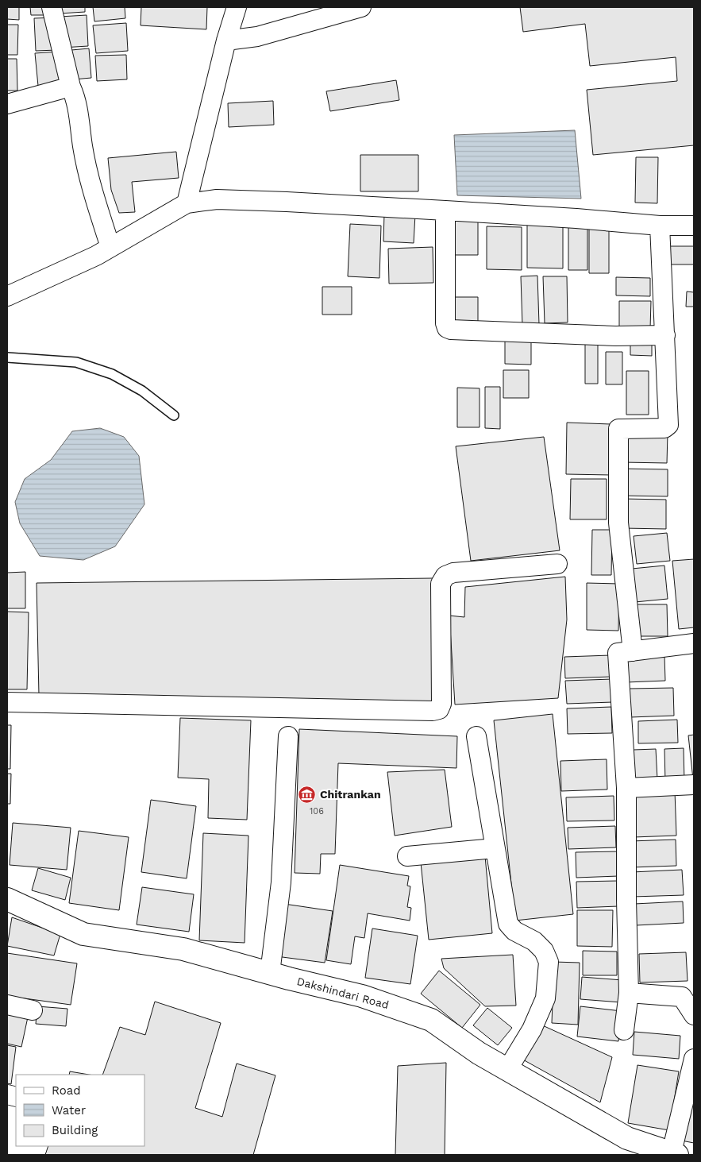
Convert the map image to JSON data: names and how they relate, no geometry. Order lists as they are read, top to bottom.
{
  "streets": {
    "street": ["Dakshindari Road"]
  },
  "places": {
    "museum": ["Chitrankan"]
  },
  "house_numbers": ["106"],
  "legend": ["Road", "Water", "Building"]
}
